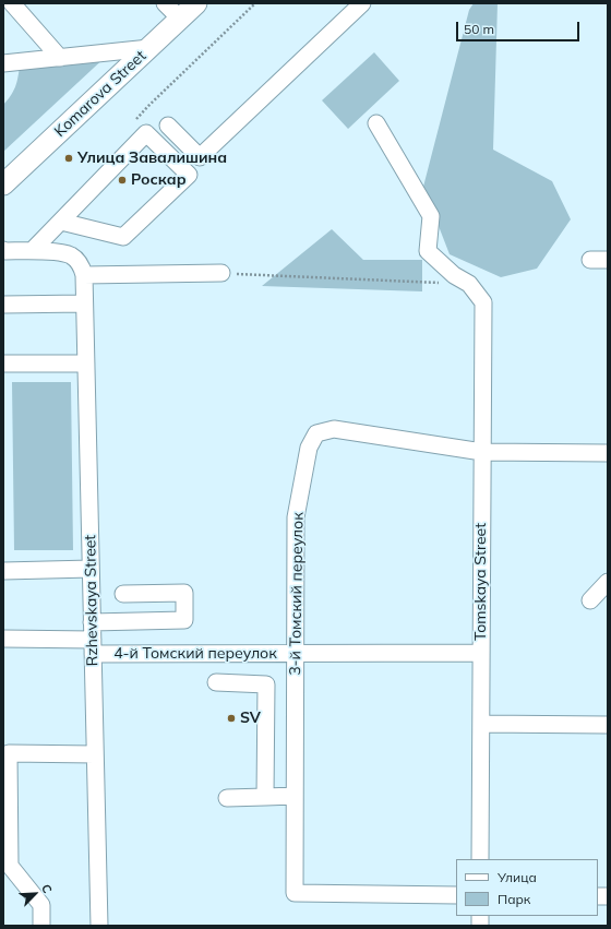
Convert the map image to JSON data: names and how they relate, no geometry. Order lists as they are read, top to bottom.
{
  "streets": {
    "main road": ["Komarova Street"],
    "street": [
      "Tomskaya Street",
      "3-й Томский переулок",
      "Rzhevskaya Street",
      "4-й Томский переулок"
    ]
  },
  "crossings": [
    ["Tomskaya Street", "3-й Томский переулок"],
    ["Tomskaya Street", "4-й Томский переулок"],
    ["3-й Томский переулок", "4-й Томский переулок"],
    ["Rzhevskaya Street", "4-й Томский переулок"]
  ],
  "places": ["Улица Завалишина", "Роскар", "SV"],
  "legend": ["Улица", "Парк"],
  "scale_bar": "50 m",
  "north": "top right"
}
